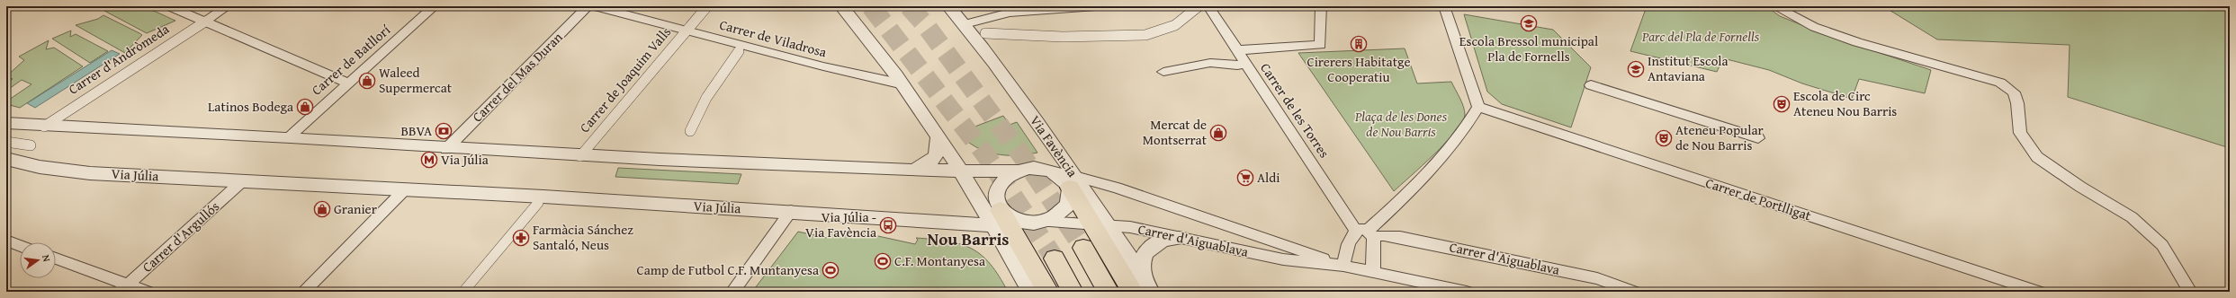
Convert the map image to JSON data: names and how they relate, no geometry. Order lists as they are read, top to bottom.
{
  "streets": {
    "street": [
      "Carrer de Viladrosa",
      "Carrer d'Andròmeda",
      "Carrer de Batllorí",
      "Carrer del Mas Duran",
      "Carrer de Joaquim Valls",
      "Carrer de les Torres",
      "Via Favència",
      "Via Júlia",
      "Carrer de Portlligat",
      "Carrer d'Argullós",
      "Carrer d'Aiguablava"
    ]
  },
  "crossings": [
    ["Carrer de Viladrosa", "Carrer de Joaquim Valls"],
    ["Carrer de les Torres", "Carrer d'Aiguablava"],
    ["Via Favència", "Via Júlia"],
    ["Via Favència", "Carrer d'Aiguablava"],
    ["Via Júlia", "Carrer d'Argullós"],
    ["Via Júlia", "Carrer d'Aiguablava"]
  ],
  "districts": ["Nou Barris"],
  "parks": ["Parc del Pla de Fornells", "Plaça de les Dones de Nou Barris"],
  "places": {
    "school or university": ["Escola Bressol municipal Pla de Fornells", "Institut Escola Antaviana"],
    "building": ["Cirerers Habitatge Cooperatiu"],
    "shop": [
      "Waleed Supermercat",
      "Latinos Bodega",
      "Mercat de Montserrat",
      "Granier"
    ],
    "theatre": ["Escola de Circ Ateneu Nou Barris", "Ateneu Popular de Nou Barris"],
    "bank": ["BBVA"],
    "metro station": ["Via Júlia"],
    "supermarket": ["Aldi"],
    "bus stop": ["Via Júlia - Via Favència"],
    "pharmacy": ["Farmàcia Sánchez Santaló, Neus"],
    "sports": ["C.F. Montanyesa", "Camp de Futbol C.F. Muntanyesa"]
  },
  "north": "right"
}
